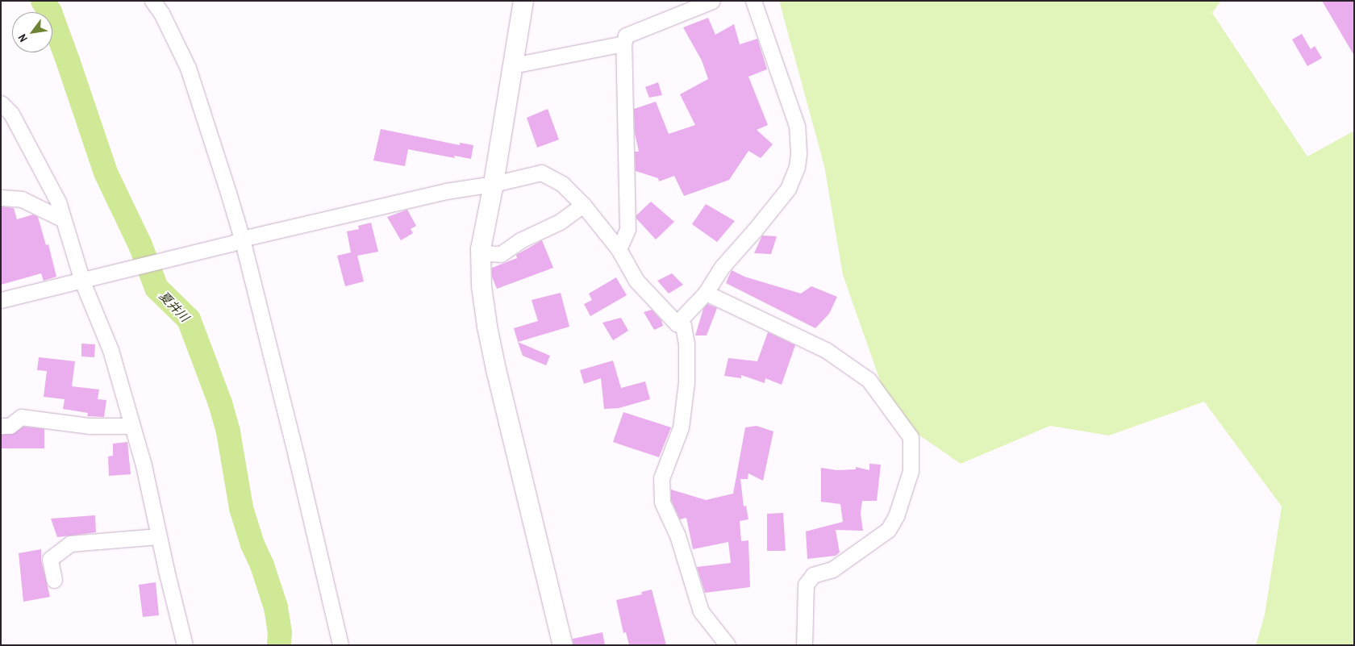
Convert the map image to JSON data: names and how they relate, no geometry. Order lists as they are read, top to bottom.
{
  "water": ["夏井川"],
  "north": "bottom left"
}
